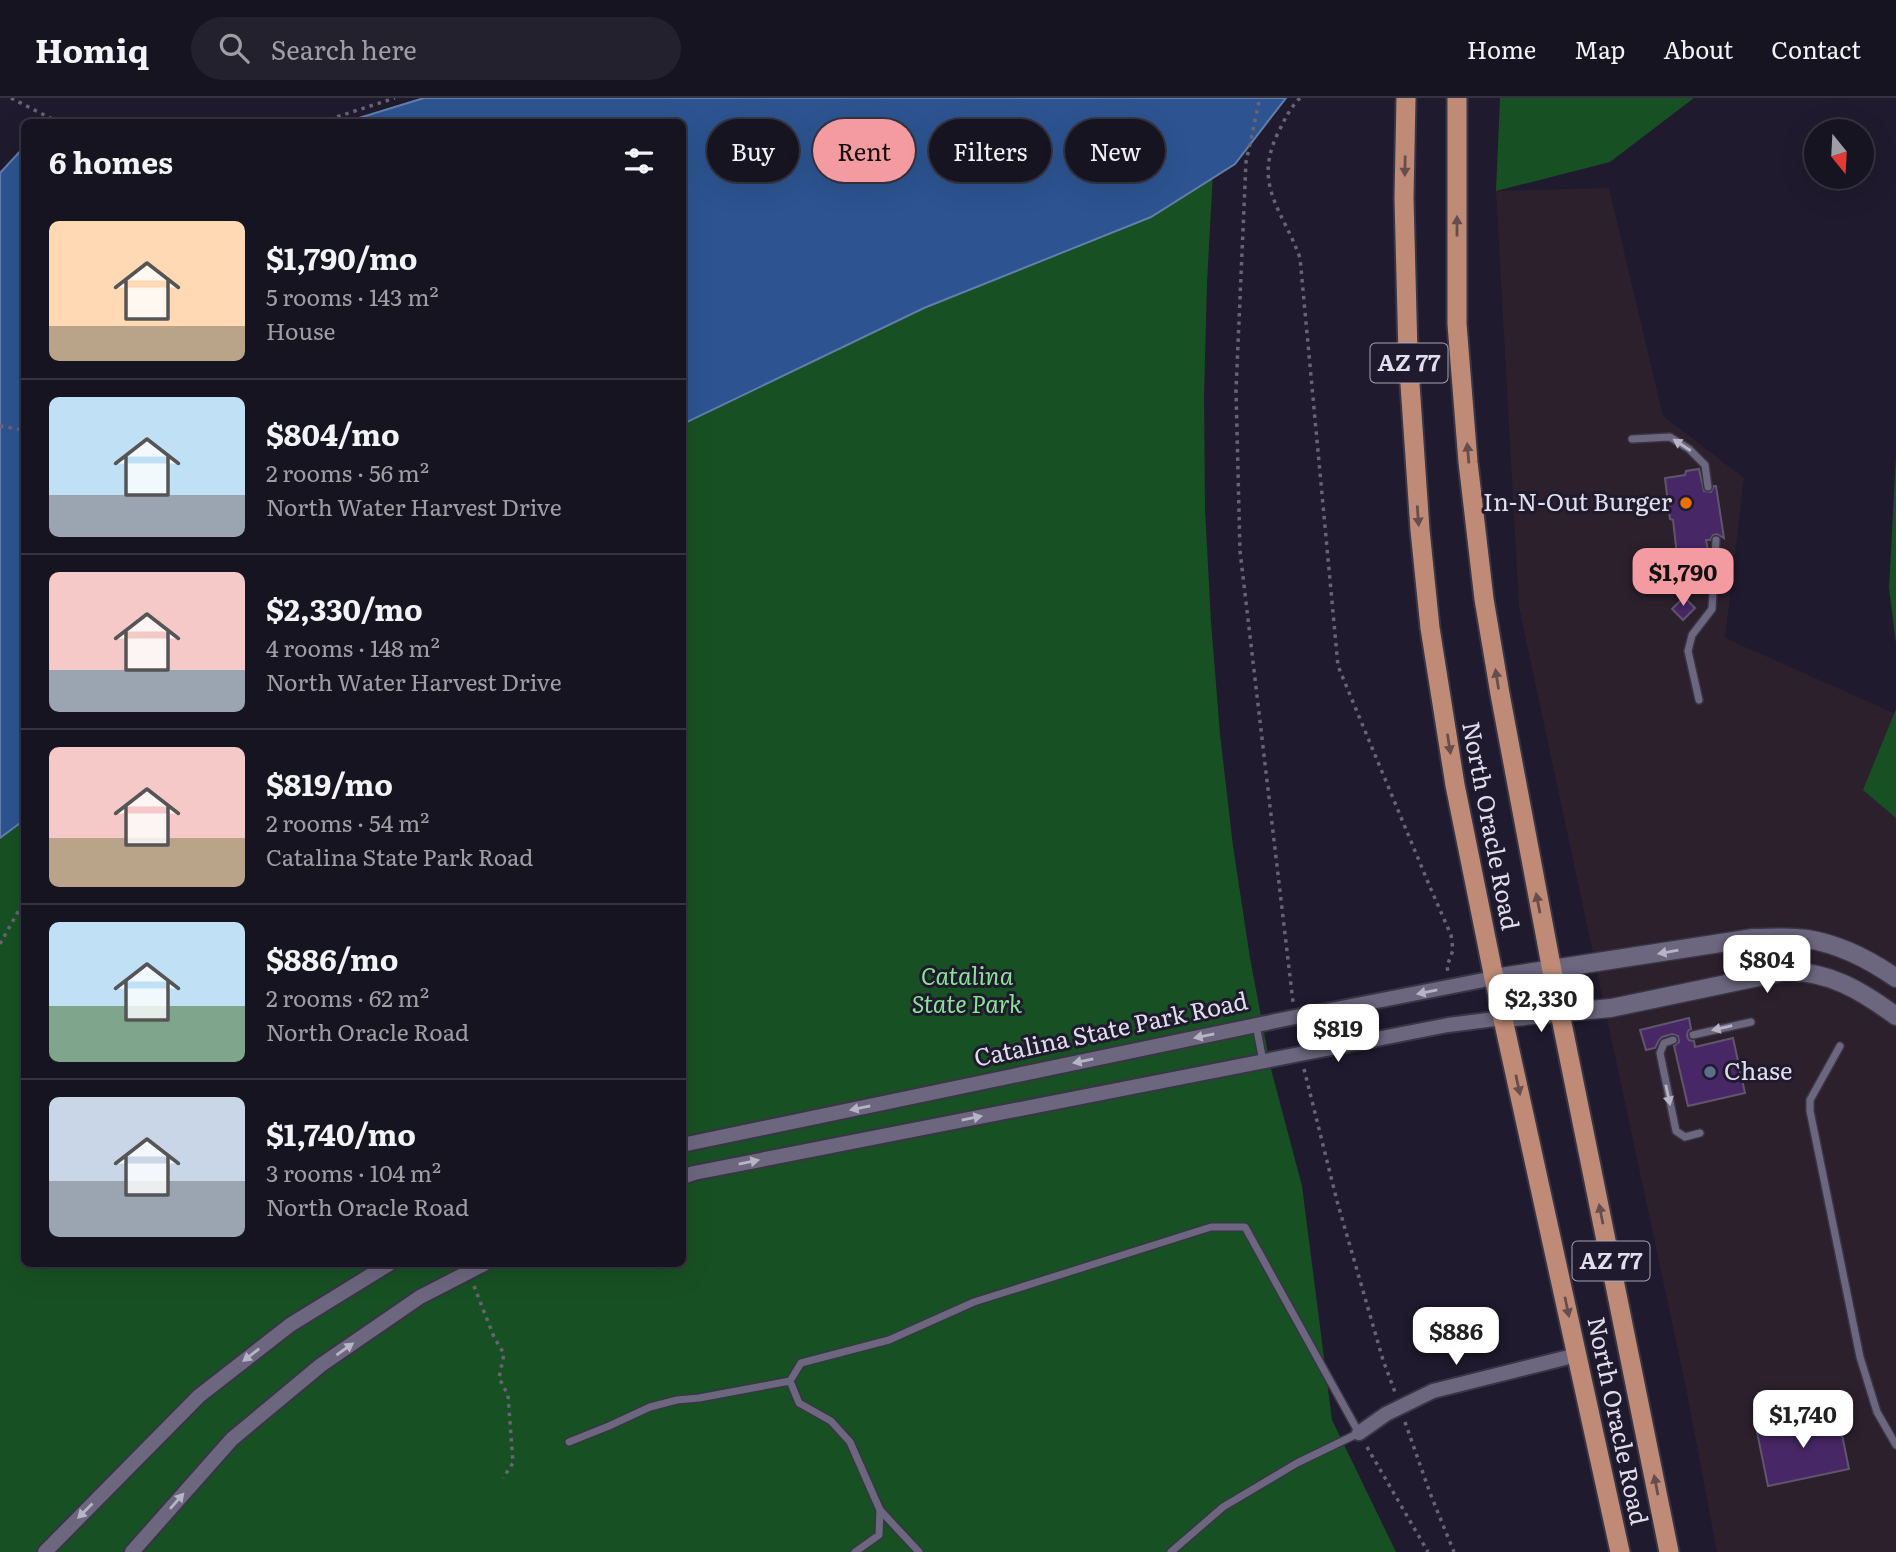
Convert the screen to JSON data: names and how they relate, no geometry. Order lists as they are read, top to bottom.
{
  "streets": {
    "highway": ["AZ 77", "North Oracle Road"],
    "street": ["Catalina State Park Road"]
  },
  "crossings": [
    ["North Oracle Road", "Catalina State Park Road"]
  ],
  "parks": ["Catalina State Park"],
  "places": ["In-N-Out Burger", "Chase"],
  "north": "bottom",
  "page": {
    "header": "Homiq",
    "search": "Search here",
    "nav": [
      "Home",
      "Map",
      "About",
      "Contact"
    ],
    "chip": [
      "Buy",
      "Rent",
      "Filters",
      "New"
    ],
    "heading": "6 homes",
    "list": [
      {
        "name": "$1,790/mo",
        "note": "5 rooms · 143 m² · House"
      },
      {
        "name": "$804/mo",
        "note": "2 rooms · 56 m² · North Water Harvest Drive"
      },
      {
        "name": "$2,330/mo",
        "note": "4 rooms · 148 m² · North Water Harvest Drive"
      },
      {
        "name": "$819/mo",
        "note": "2 rooms · 54 m² · Catalina State Park Road"
      },
      {
        "name": "$886/mo",
        "note": "2 rooms · 62 m² · North Oracle Road"
      },
      {
        "name": "$1,740/mo",
        "note": "3 rooms · 104 m² · North Oracle Road"
      }
    ],
    "price": [
      "$1,790",
      "$804",
      "$2,330",
      "$819",
      "$886",
      "$1,740"
    ]
  }
}
